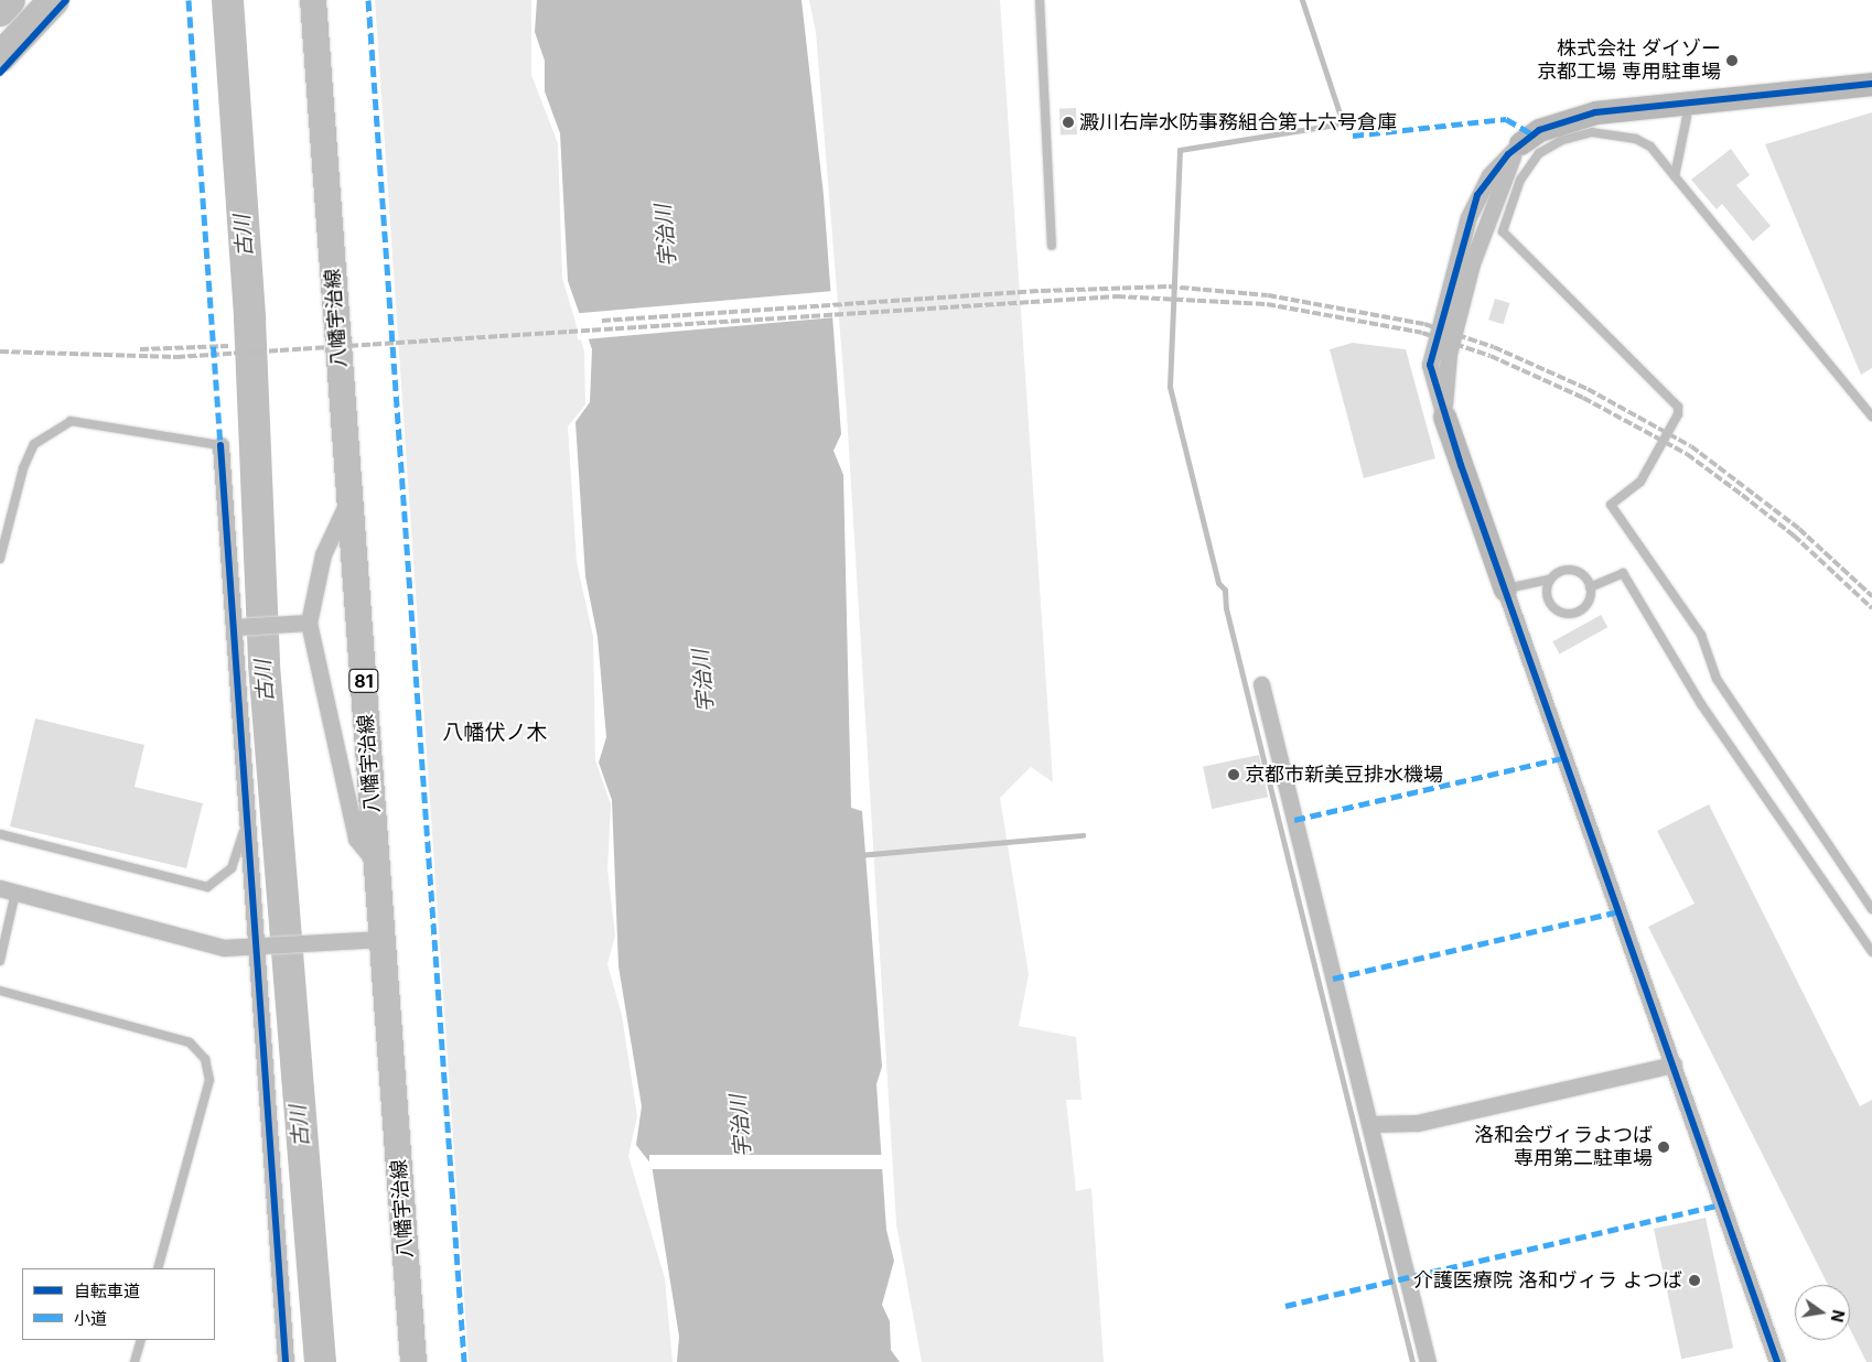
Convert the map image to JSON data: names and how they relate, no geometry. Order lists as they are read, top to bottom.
{
  "streets": {
    "main road": ["八幡宇治線", "81"]
  },
  "districts": ["八幡伏ノ木"],
  "water": ["古川", "宇治川"],
  "places": [
    "株式会社 ダイゾー 京都工場 専用駐車場",
    "澱川右岸水防事務組合第十六号倉庫",
    "京都市新美豆排水機場",
    "洛和会ヴィラよつば 専用第二駐車場",
    "介護医療院 洛和ヴィラ よつば"
  ],
  "legend": ["自転車道", "小道"],
  "north": "right"
}
